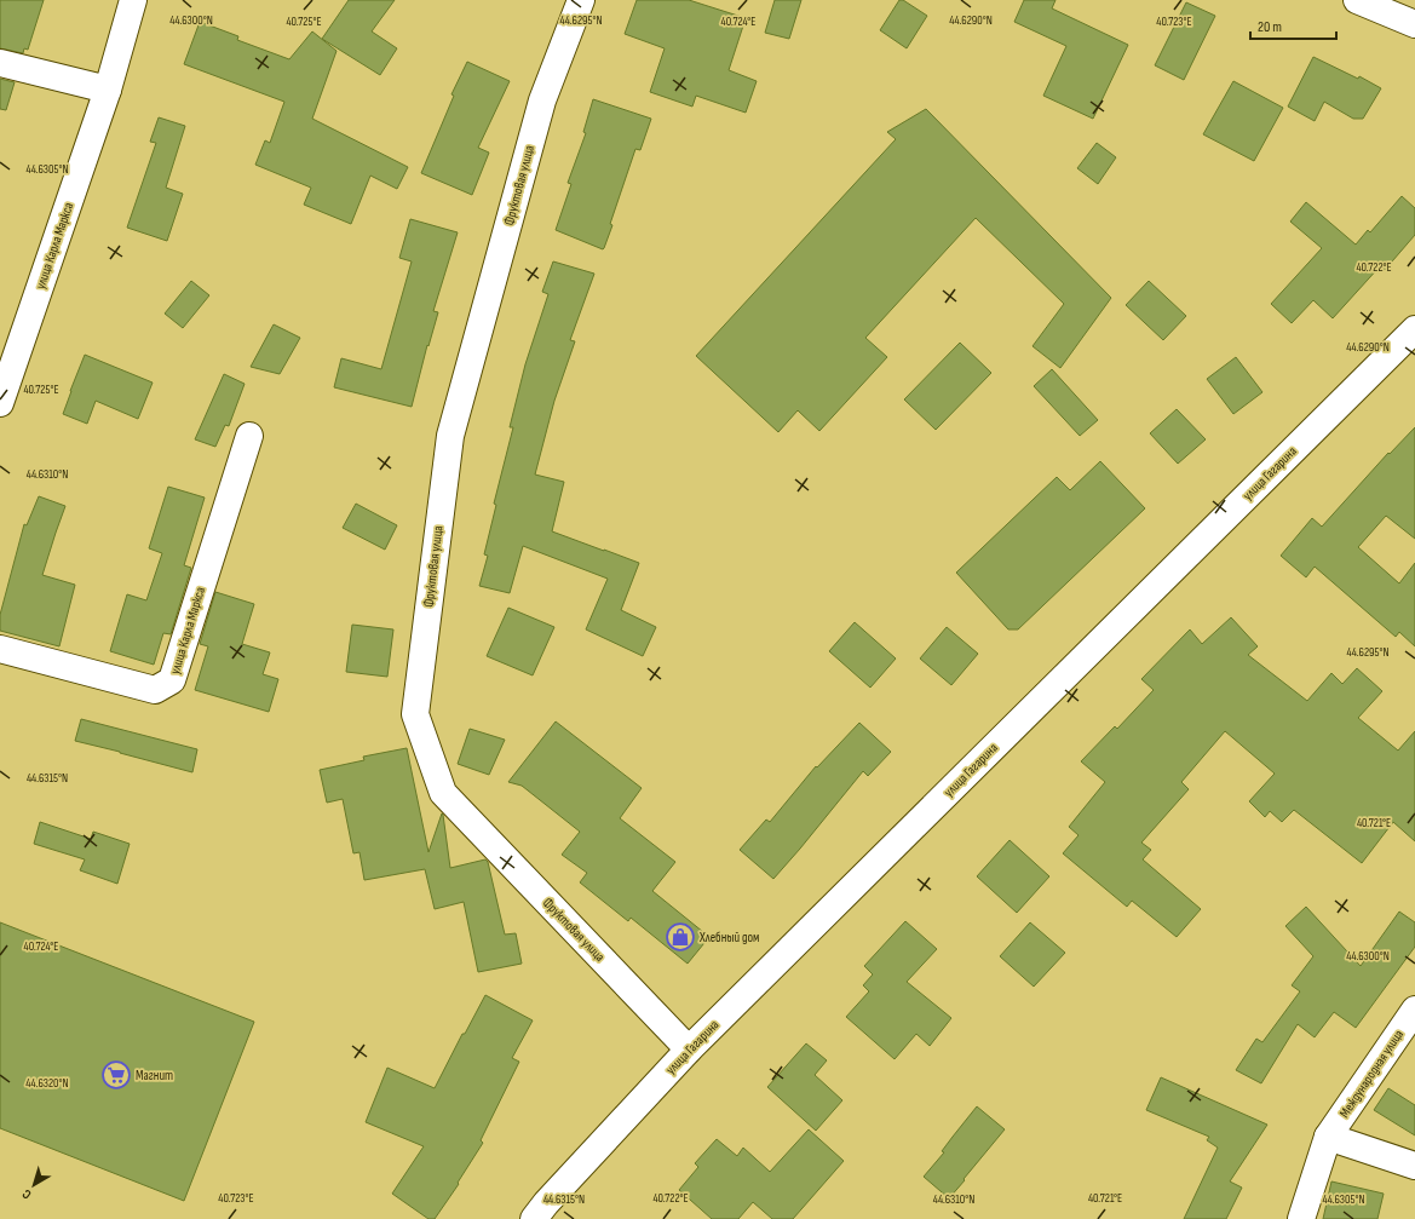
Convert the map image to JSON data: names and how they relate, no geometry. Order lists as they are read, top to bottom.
{
  "streets": {
    "street": [
      "Фруктовая улица",
      "улица Карла Маркса",
      "улица Гагарина",
      "Международная улица"
    ]
  },
  "crossings": [
    ["Фруктовая улица", "улица Гагарина"]
  ],
  "places": {
    "shop": ["Хлебный дом"],
    "supermarket": ["Магнит"]
  },
  "scale_bar": "20 m",
  "north": "bottom left",
  "coordinates": [
    "44.6300°N",
    "44.6295°N",
    "44.6290°N",
    "40.725°E",
    "40.724°E",
    "40.723°E",
    "44.6305°N",
    "40.722°E",
    "44.6310°N",
    "44.6315°N",
    "40.721°E",
    "44.6320°N"
  ]
}
